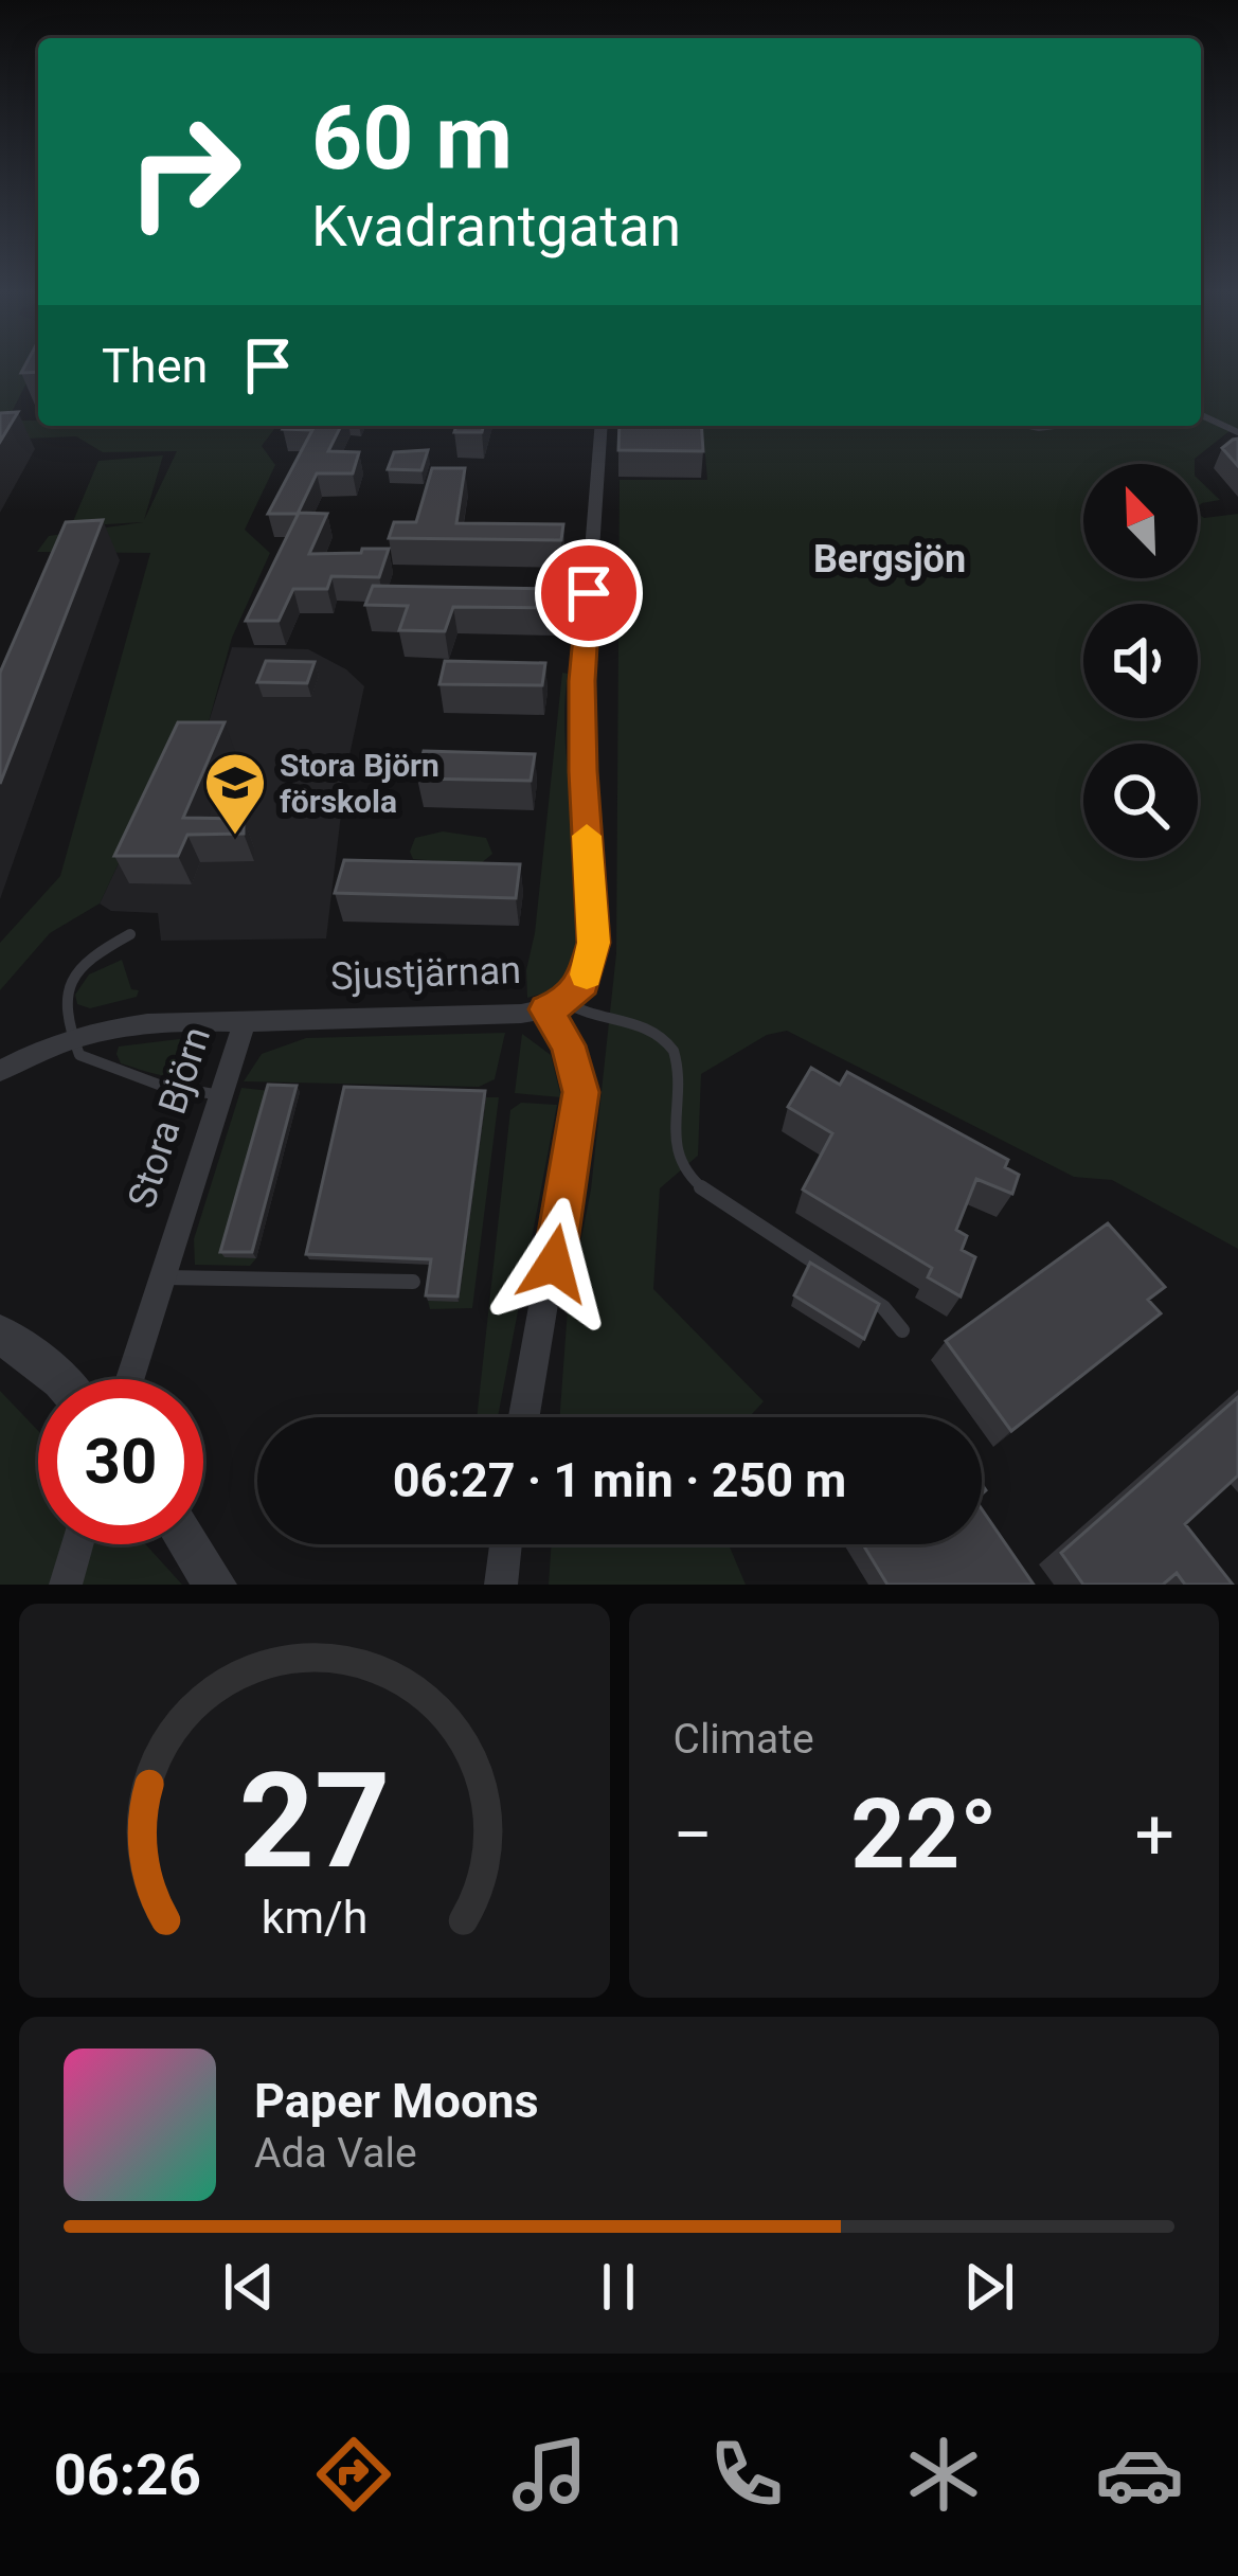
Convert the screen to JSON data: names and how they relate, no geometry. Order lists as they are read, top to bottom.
{
  "streets": {
    "street": ["Sjustjärnan", "Stora Björn"]
  },
  "crossings": [
    ["Sjustjärnan", "Stora Björn"]
  ],
  "districts": ["Bergsjön"],
  "places": {
    "school or university": ["Stora Björn förskola"]
  },
  "north": "top left",
  "page": {
    "turn": ["60 m", "Kvadrantgatan"],
    "then": "Then",
    "limit": "30",
    "trip": "06:27 · 1 min · 250 m",
    "tile": "Climate",
    "heat": ["−", "22°", "+"],
    "song": ["Paper Moons", "Ada Vale"],
    "tabs": "06:26",
    "gauge": ["27", "km/h"]
  }
}
